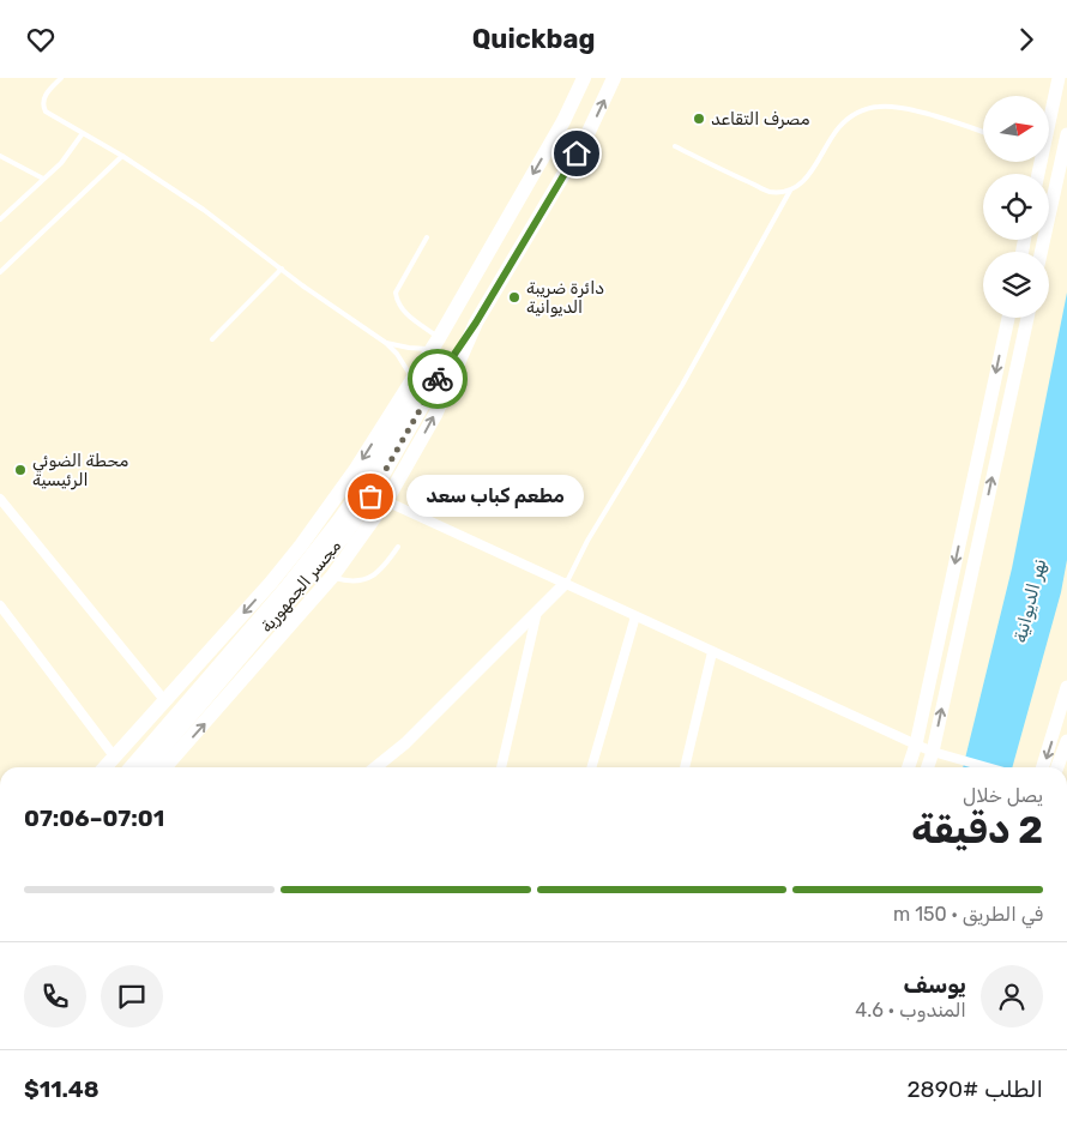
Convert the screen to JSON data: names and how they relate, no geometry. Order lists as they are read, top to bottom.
{
  "streets": {
    "main road": ["مجسر الجمهورية"]
  },
  "water": ["نهر الديوانية"],
  "places": [
    "مصرف التقاعد",
    "دائرة ضريبة الديوانية",
    "محطة الضوئي الرئيسية",
    "مطعم كباب سعد"
  ],
  "north": "right",
  "page": {
    "header": "Quickbag",
    "bubble": "مطعم كباب سعد",
    "heading": ["2 دقيقة", "يصل خلال", "07:01–07:06"],
    "panel": [
      "يوسف",
      "المندوب · 4.6",
      "الطلب #2890",
      "$11.48"
    ],
    "bar": "في الطريق · 150 m"
  }
}
